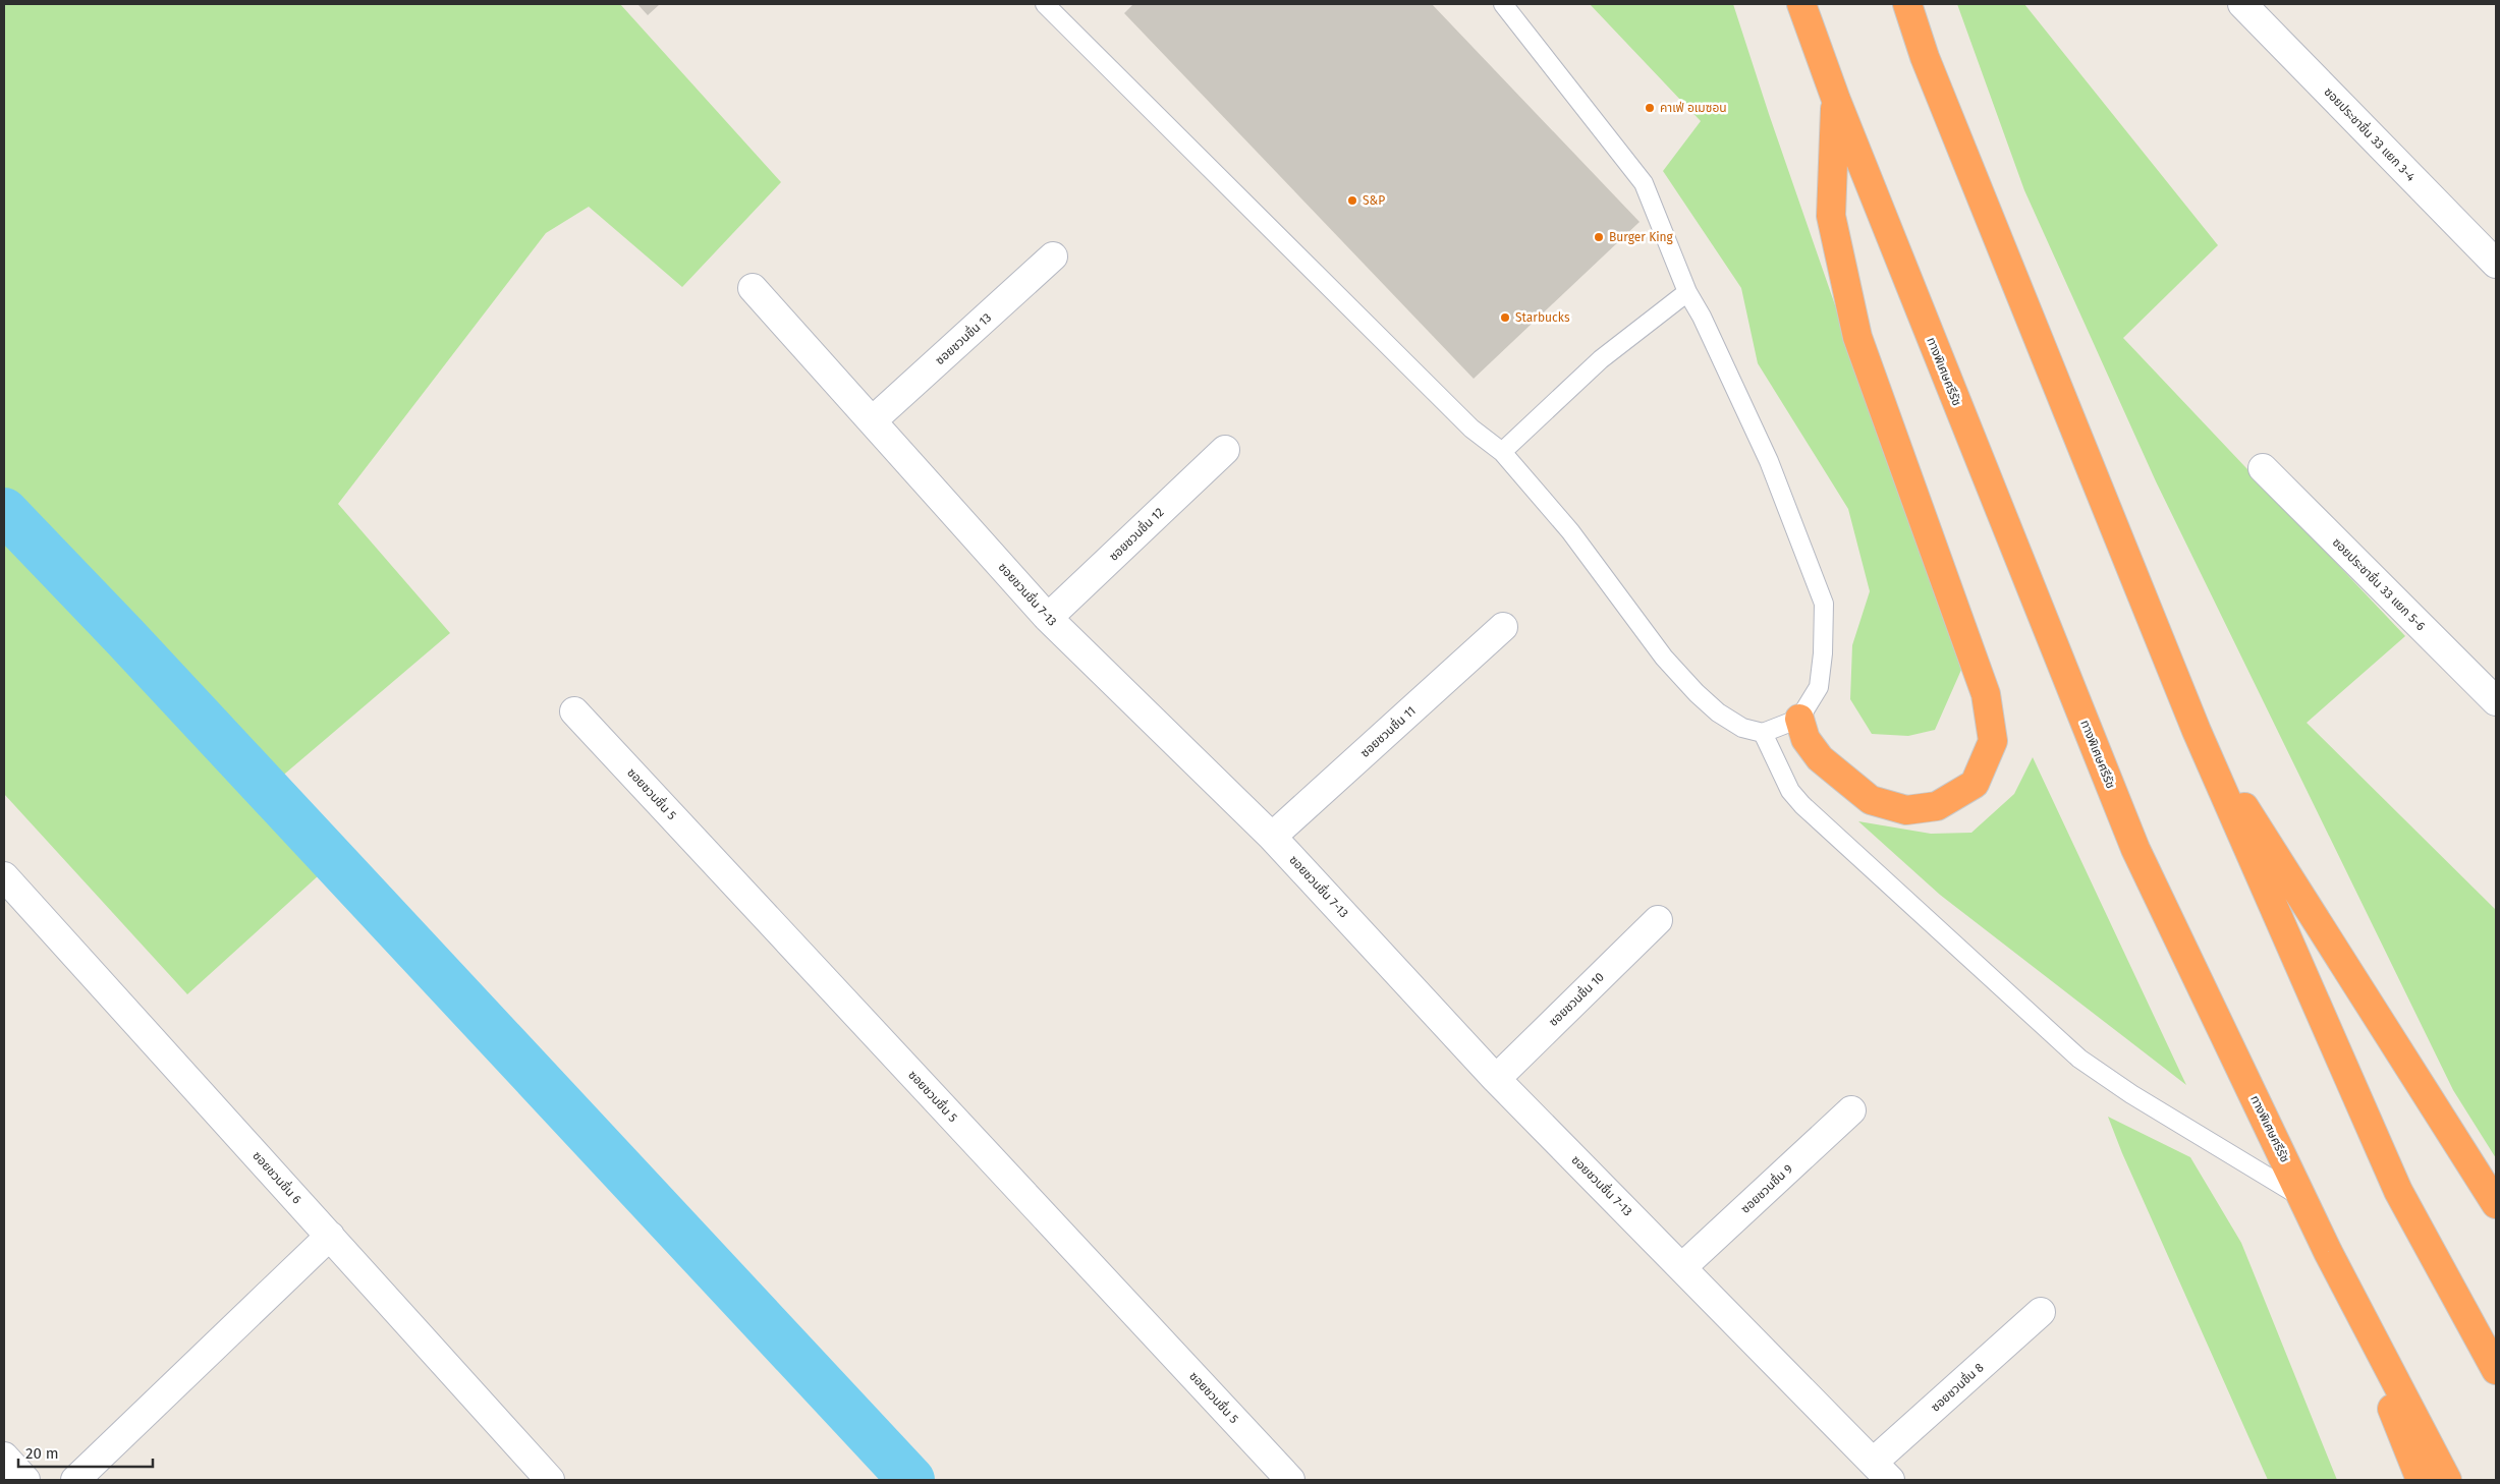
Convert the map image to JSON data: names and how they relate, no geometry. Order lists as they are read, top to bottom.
{
  "streets": {
    "highway": ["ทางพิเศษศรีรัช"],
    "street": [
      "ซอยประชาชื่น 33 แยก 3-4",
      "ซอยชวนชื่น 13",
      "ซอยชวนชื่น 12",
      "ซอยประชาชื่น 33 แยก 5-6",
      "ซอยชวนชื่น 7-13",
      "ซอยชวนชื่น 11",
      "ซอยชวนชื่น 5",
      "ซอยชวนชื่น 10",
      "ซอยชวนชื่น 6",
      "ซอยชวนชื่น 9",
      "ซอยชวนชื่น 8"
    ]
  },
  "crossings": [
    ["ซอยชวนชื่น 13", "ซอยชวนชื่น 7-13"],
    ["ซอยชวนชื่น 12", "ซอยชวนชื่น 7-13"],
    ["ซอยชวนชื่น 7-13", "ซอยชวนชื่น 11"],
    ["ซอยชวนชื่น 7-13", "ซอยชวนชื่น 10"],
    ["ซอยชวนชื่น 7-13", "ซอยชวนชื่น 9"],
    ["ซอยชวนชื่น 7-13", "ซอยชวนชื่น 8"]
  ],
  "places": [
    "คาเฟ่ อเมซอน",
    "S&P",
    "Burger King",
    "Starbucks"
  ],
  "scale_bar": "20 m"
}
